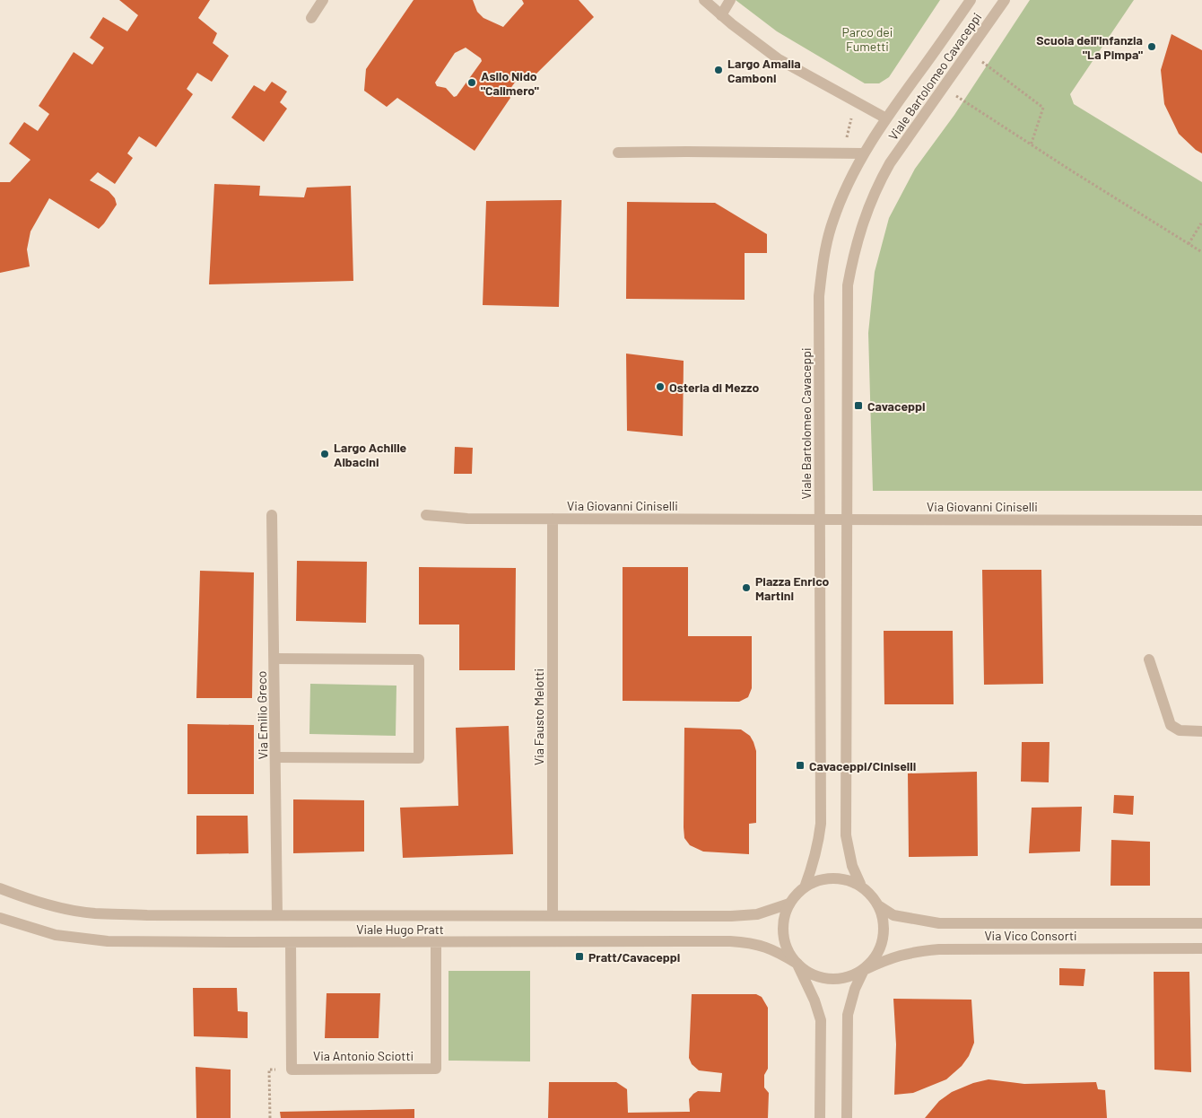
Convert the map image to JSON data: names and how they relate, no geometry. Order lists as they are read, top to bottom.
{
  "streets": {
    "street": [
      "Viale Bartolomeo Cavaceppi",
      "Via Giovanni Ciniselli",
      "Via Emilio Greco",
      "Via Fausto Melotti",
      "Viale Hugo Pratt",
      "Via Vico Consorti",
      "Via Antonio Sciotti"
    ]
  },
  "crossings": [
    ["Viale Bartolomeo Cavaceppi", "Via Giovanni Ciniselli"],
    ["Viale Bartolomeo Cavaceppi", "Viale Hugo Pratt"],
    ["Viale Bartolomeo Cavaceppi", "Via Vico Consorti"],
    ["Via Giovanni Ciniselli", "Via Fausto Melotti"],
    ["Via Emilio Greco", "Viale Hugo Pratt"],
    ["Via Fausto Melotti", "Viale Hugo Pratt"],
    ["Viale Hugo Pratt", "Via Vico Consorti"],
    ["Viale Hugo Pratt", "Via Antonio Sciotti"]
  ],
  "parks": ["Parco dei Fumetti"],
  "places": {
    "other": [
      "Scuola dell'Infanzia \"La Pimpa\"",
      "Largo Amalia Camboni",
      "Asilo Nido \"Calimero\"",
      "Osteria di Mezzo",
      "Largo Achille Albacini",
      "Piazza Enrico Martini"
    ],
    "transit": ["Cavaceppi", "Cavaceppi/Ciniselli", "Pratt/Cavaceppi"]
  }
}
